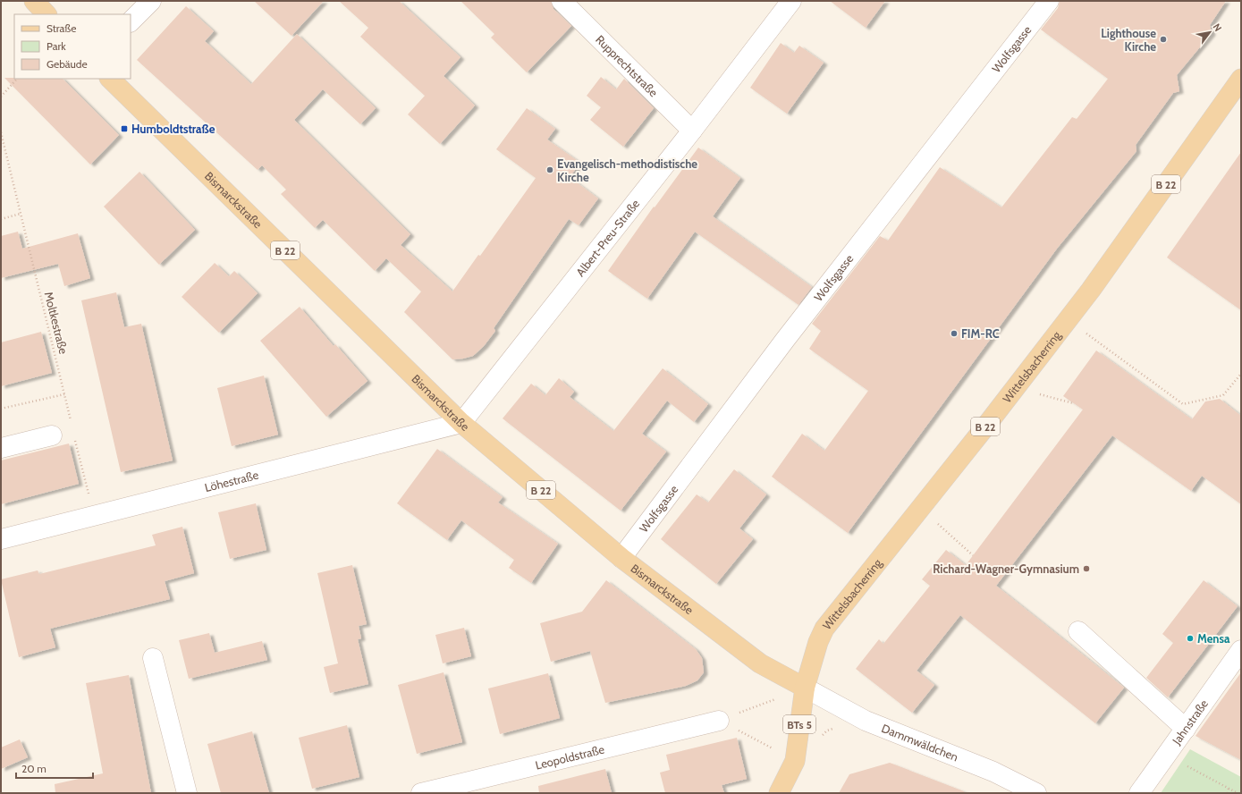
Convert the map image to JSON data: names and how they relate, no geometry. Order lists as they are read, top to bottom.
{
  "streets": {
    "main road": [
      "B 22",
      "Bismarckstraße",
      "Wittelsbacherring",
      "BTs 5"
    ],
    "street": [
      "Wolfsgasse",
      "Rupprechtstraße",
      "Albert-Preu-Straße",
      "Löhestraße",
      "Jahnstraße",
      "Dammwäldchen",
      "Leopoldstraße"
    ],
    "path": ["Moltkestraße"]
  },
  "crossings": [
    ["Wolfsgasse", "Bismarckstraße"],
    ["Rupprechtstraße", "Albert-Preu-Straße"],
    ["Bismarckstraße", "Albert-Preu-Straße"],
    ["Bismarckstraße", "Wittelsbacherring"],
    ["Bismarckstraße", "Löhestraße"],
    ["Bismarckstraße", "Dammwäldchen"],
    ["Albert-Preu-Straße", "Löhestraße"],
    ["Wittelsbacherring", "Dammwäldchen"]
  ],
  "places": {
    "other": [
      "Lighthouse Kirche",
      "Evangelisch-methodistische Kirche",
      "FIM-RC",
      "Richard-Wagner-Gymnasium",
      "Mensa"
    ],
    "transit": ["Humboldtstraße"]
  },
  "legend": ["Straße", "Park", "Gebäude"],
  "scale_bar": "20 m",
  "north": "top right"
}
